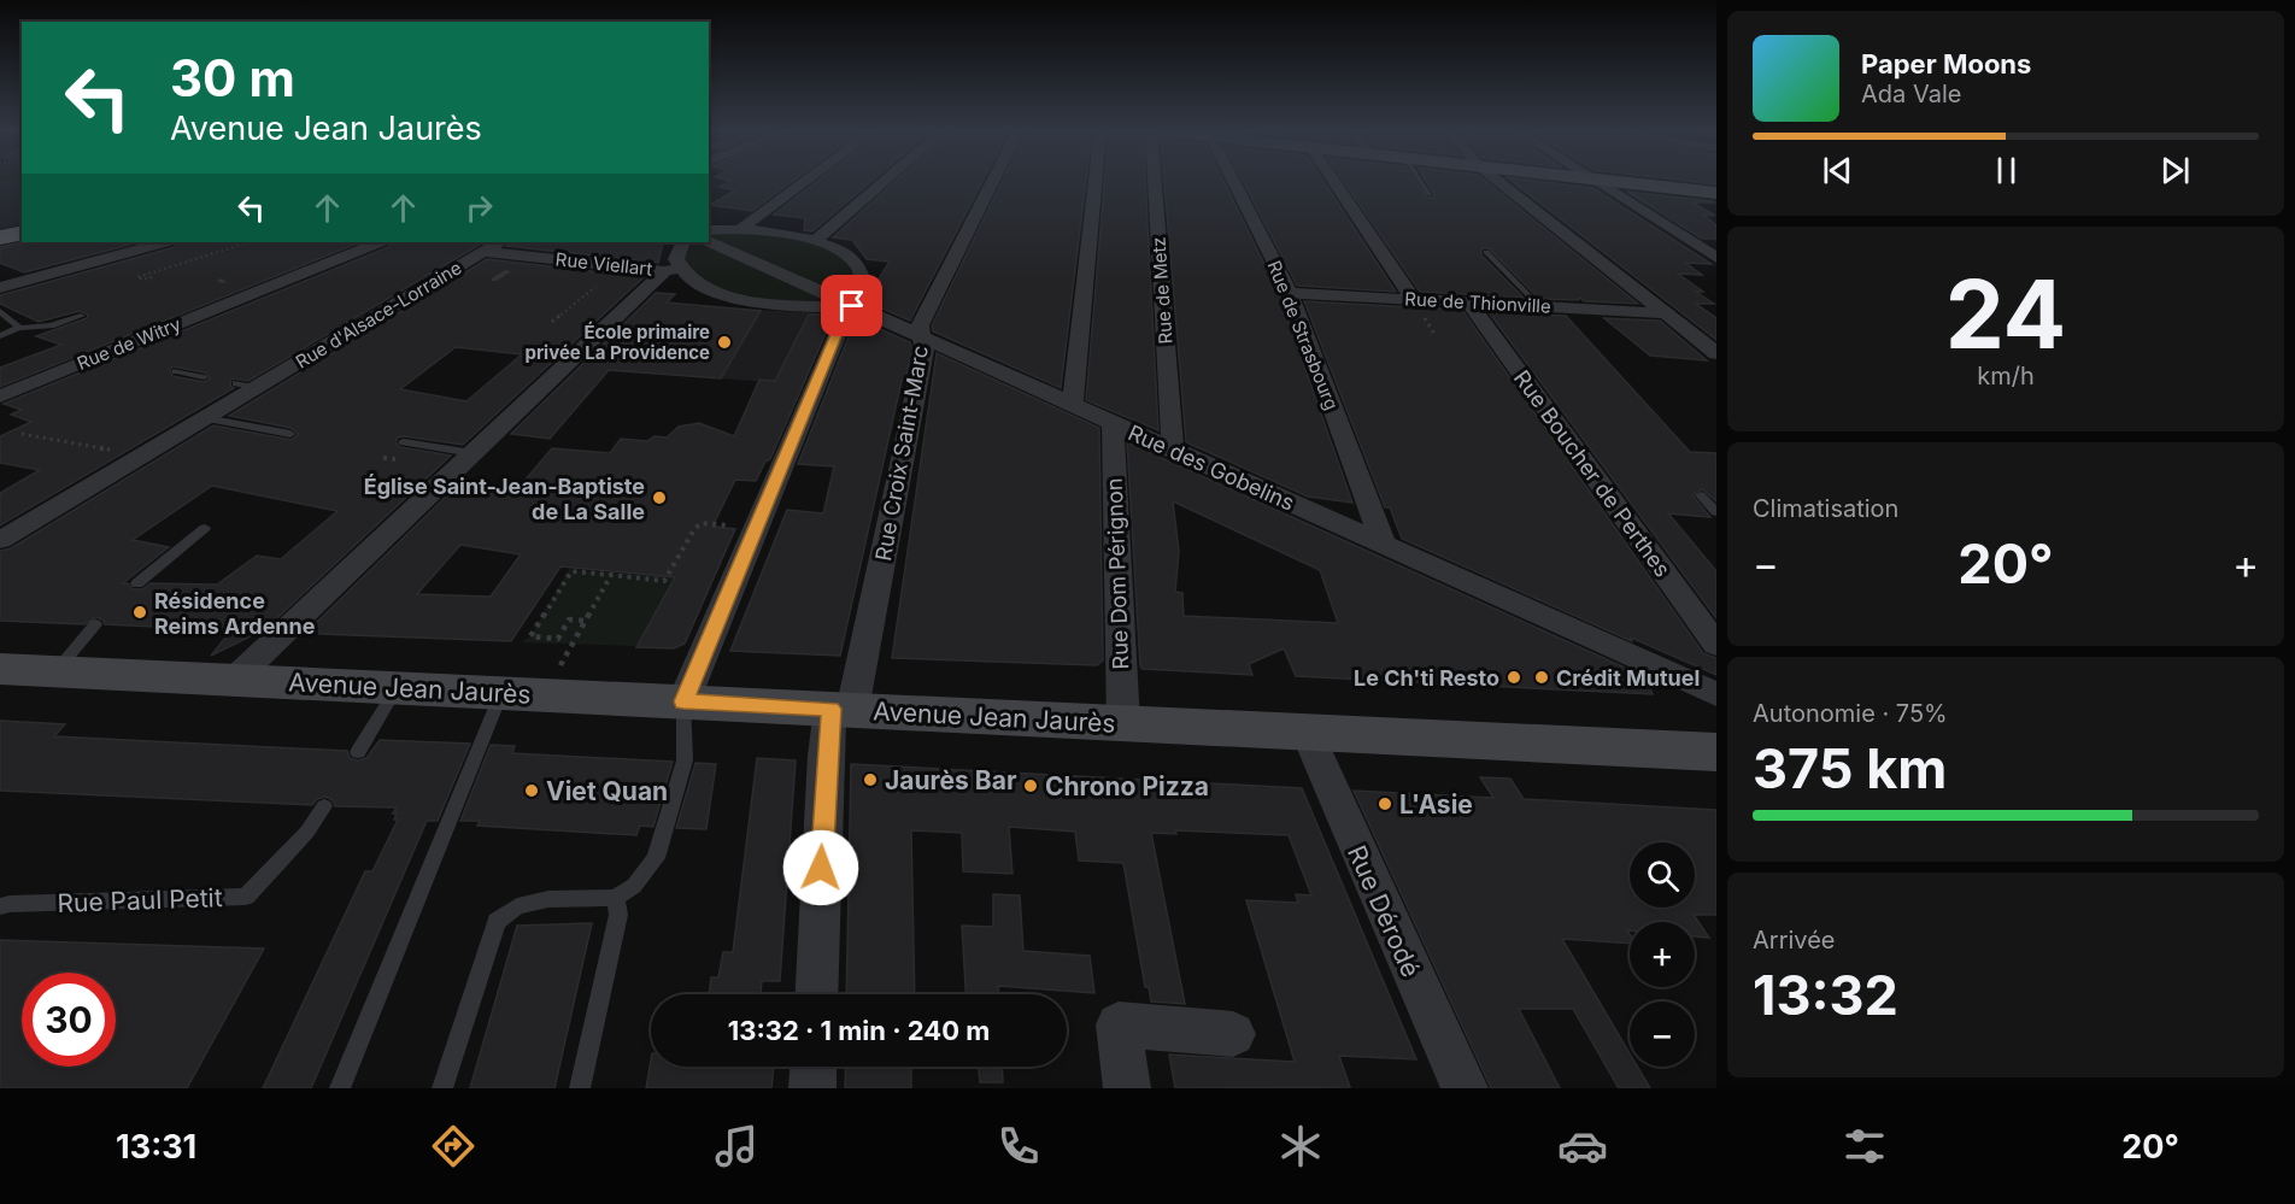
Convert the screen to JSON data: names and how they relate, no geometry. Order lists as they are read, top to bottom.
{
  "streets": {
    "main road": ["Avenue Jean Jaurès"],
    "street": [
      "Rue Viellart",
      "Rue de Metz",
      "Rue de Thionville",
      "Rue d'Alsace-Lorraine",
      "Rue de Strasbourg",
      "Rue de Witry",
      "Rue Croix Saint-Marc",
      "Rue des Gobelins",
      "Rue Boucher de Perthes",
      "Rue Dom Pérignon",
      "Rue Dérodé"
    ],
    "lane": ["Rue Paul Petit"]
  },
  "crossings": [
    ["Rue Viellart", "Rue d'Alsace-Lorraine"],
    ["Rue de Metz", "Rue des Gobelins"],
    ["Rue de Thionville", "Rue de Strasbourg"],
    ["Rue de Thionville", "Rue Boucher de Perthes"],
    ["Rue de Strasbourg", "Rue des Gobelins"],
    ["Rue Croix Saint-Marc", "Rue des Gobelins"],
    ["Rue Croix Saint-Marc", "Avenue Jean Jaurès"],
    ["Rue des Gobelins", "Rue Dom Pérignon"],
    ["Rue Dom Pérignon", "Avenue Jean Jaurès"],
    ["Avenue Jean Jaurès", "Rue Dérodé"]
  ],
  "places": [
    "École primaire privée La Providence",
    "Église Saint-Jean-Baptiste de La Salle",
    "Résidence Reims Ardenne",
    "Le Ch'ti Resto",
    "Crédit Mutuel",
    "Jaurès Bar",
    "Chrono Pizza",
    "Viet Quan",
    "L'Asie"
  ],
  "page": {
    "turn": ["30 m", "Avenue Jean Jaurès"],
    "song": ["Paper Moons", "Ada Vale"],
    "tile": [
      ["24", "km/h"],
      "Climatisation",
      ["Autonomie · 75%", "375 km"],
      ["Arrivée", "13:32"]
    ],
    "heat": ["−", "20°", "+"],
    "map_buttons": ["+", "−"],
    "limit": "30",
    "trip": "13:32 · 1 min · 240 m",
    "tabs": ["13:31", "20°"]
  }
}
